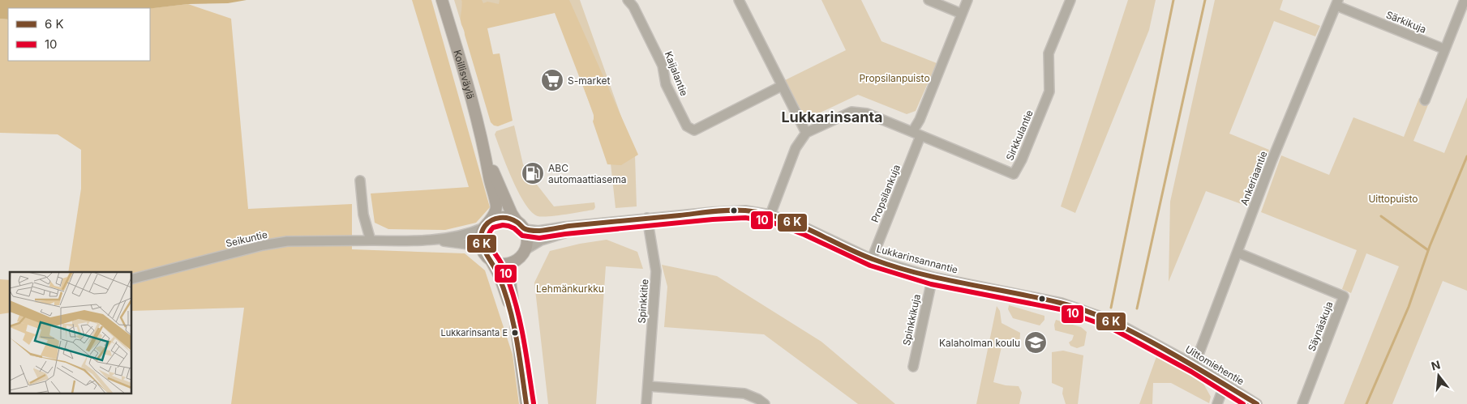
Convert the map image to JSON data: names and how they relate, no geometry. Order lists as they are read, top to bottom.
{
  "streets": {
    "main road": ["Koillisväylä"],
    "street": [
      "Särkikuja",
      "Kaijalantie",
      "Sirkkulantie",
      "Ankeriaantie",
      "Propsilankuja",
      "Seikuntie",
      "Lukkarinsannantie",
      "Spinkkitie",
      "Spinkkikuja",
      "Säynäskuja",
      "Uittomiehentie"
    ]
  },
  "crossings": [
    ["Särkikuja", "Ankeriaantie"],
    ["Koillisväylä", "Seikuntie"],
    ["Koillisväylä", "Lukkarinsannantie"],
    ["Sirkkulantie", "Propsilankuja"],
    ["Ankeriaantie", "Säynäskuja"],
    ["Ankeriaantie", "Uittomiehentie"],
    ["Propsilankuja", "Lukkarinsannantie"],
    ["Seikuntie", "Lukkarinsannantie"],
    ["Lukkarinsannantie", "Spinkkitie"],
    ["Lukkarinsannantie", "Spinkkikuja"],
    ["Lukkarinsannantie", "Uittomiehentie"]
  ],
  "districts": ["Lukkarinsanta"],
  "parks": ["Propsilanpuisto", "Uittopuisto", "Lehmänkurkku"],
  "places": {
    "supermarket": ["S-market"],
    "fuel station": ["ABC automaattiasema"],
    "other": ["Lukkarinsanta E"],
    "school or university": ["Kalaholman koulu"]
  },
  "lines": ["transit line 10"],
  "legend": ["6 K", "10"],
  "north": "top"
}
